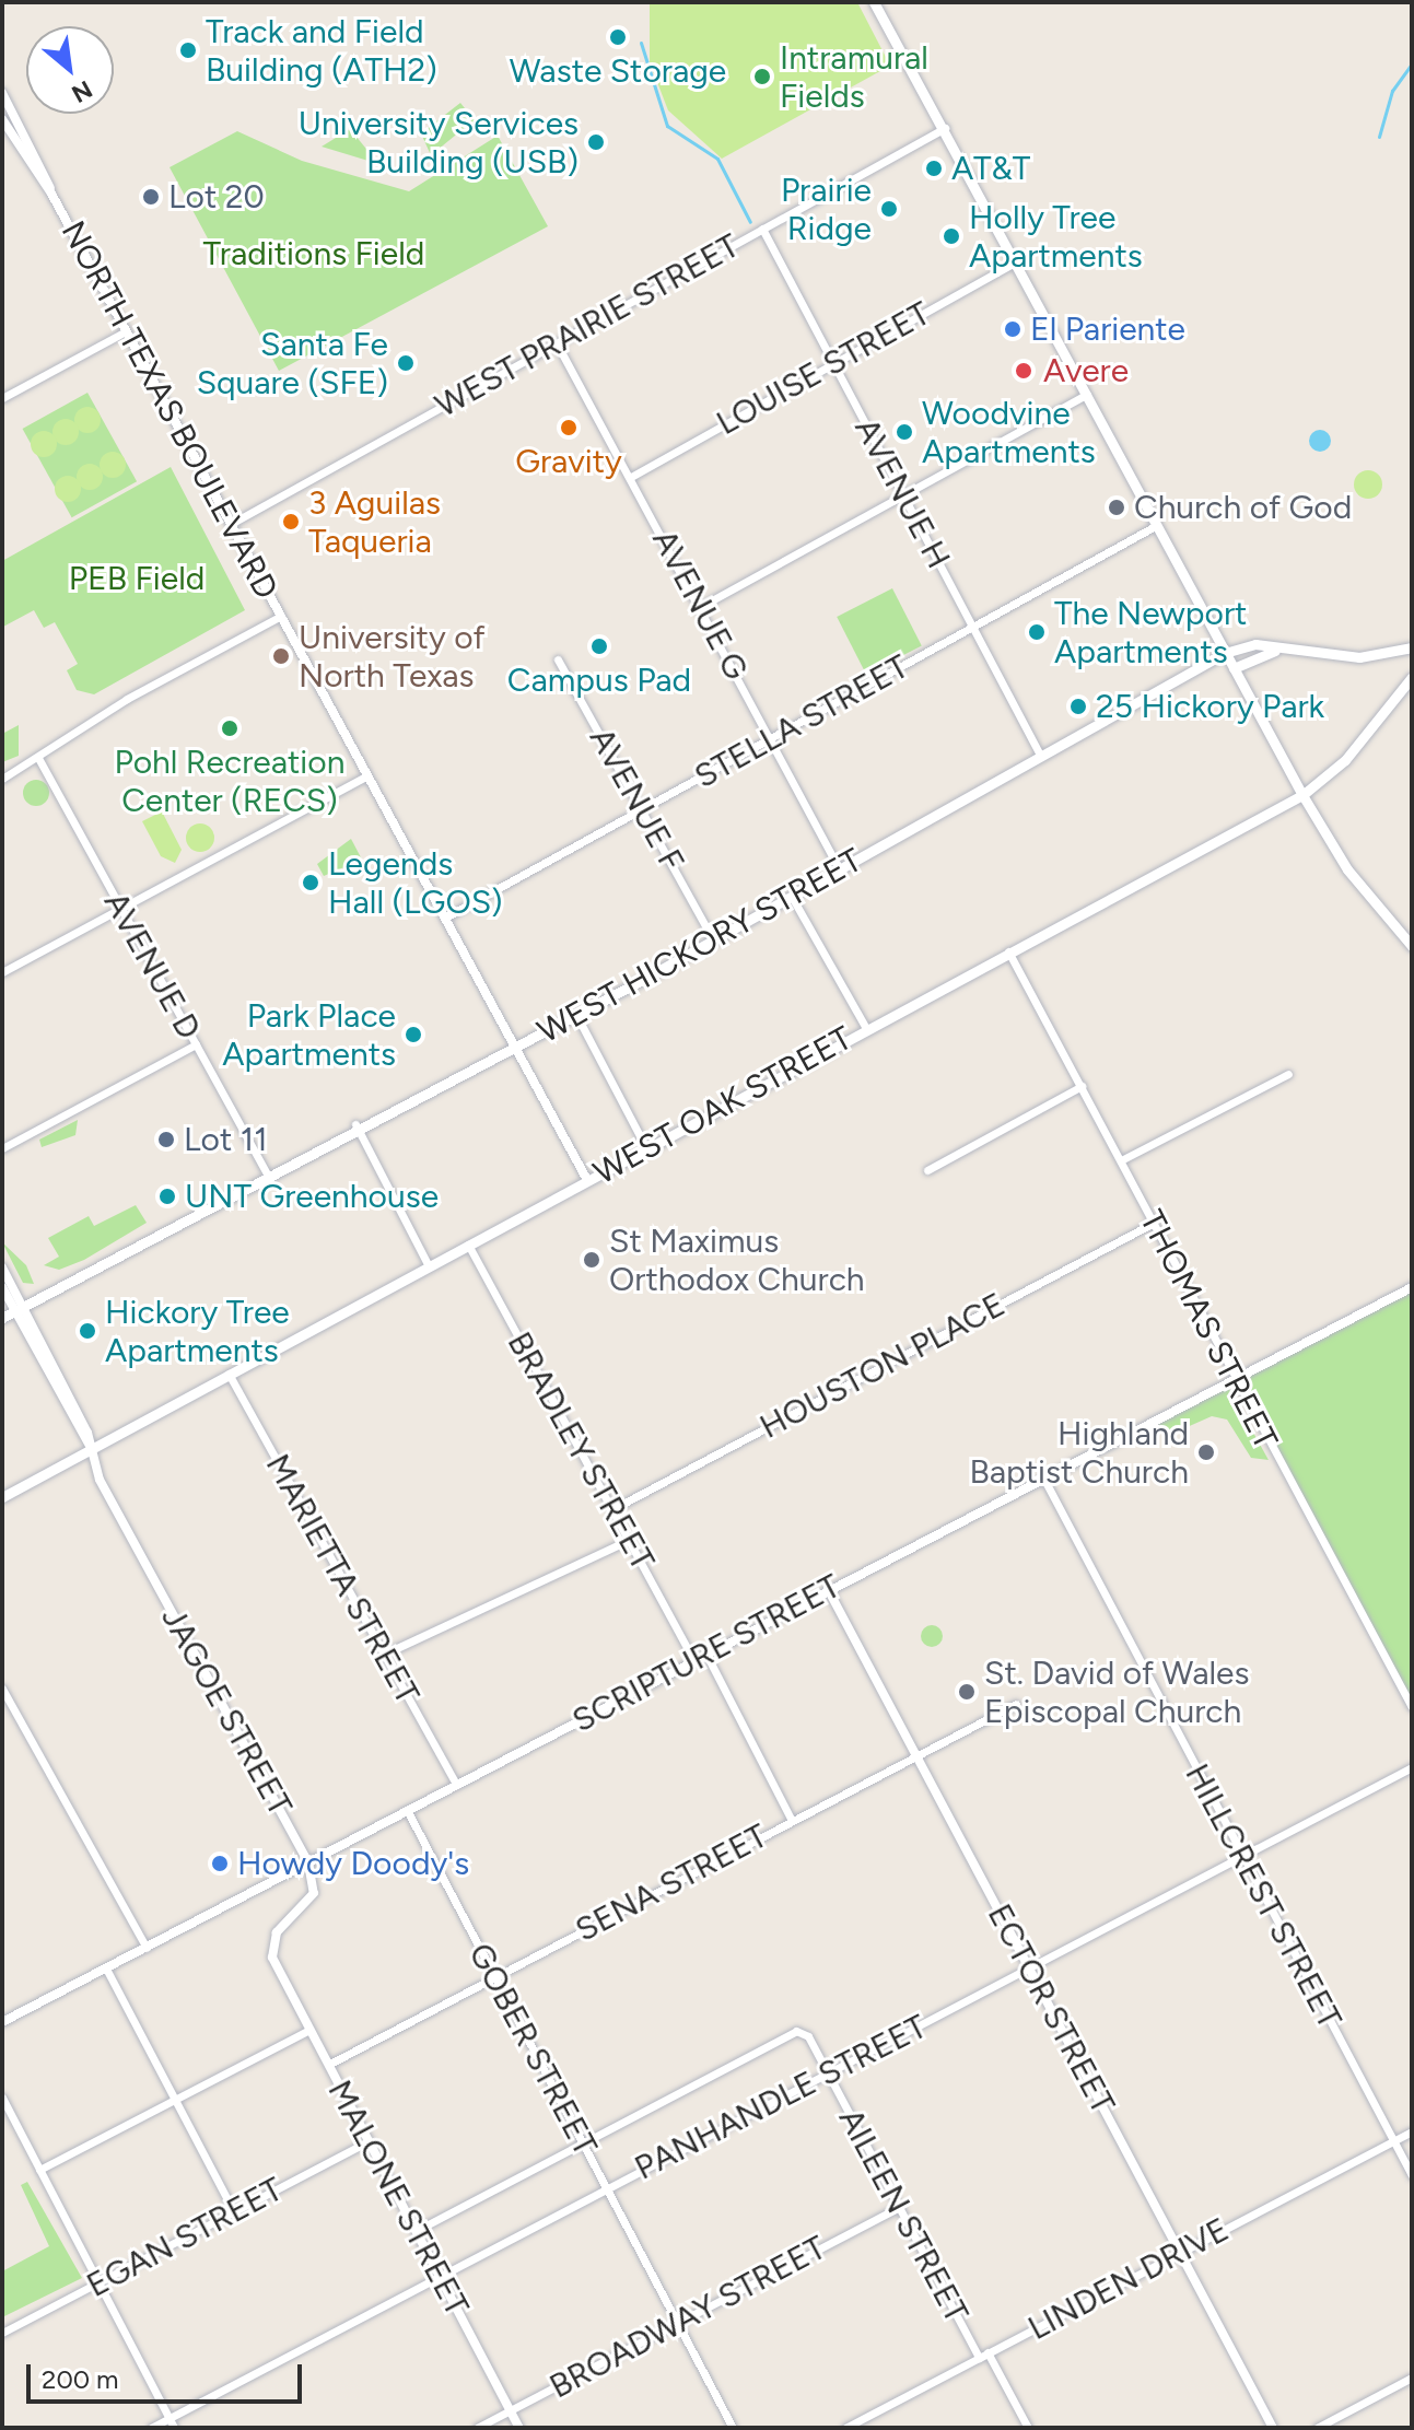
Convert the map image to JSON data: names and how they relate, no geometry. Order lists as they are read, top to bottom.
{
  "streets": {
    "main road": ["WEST HICKORY STREET", "WEST OAK STREET"],
    "street": [
      "WEST PRAIRIE STREET",
      "LOUISE STREET",
      "NORTH TEXAS BOULEVARD",
      "AVENUE H",
      "AVENUE G",
      "STELLA STREET",
      "AVENUE F",
      "AVENUE D",
      "THOMAS STREET",
      "HOUSTON PLACE",
      "BRADLEY STREET",
      "MARIETTA STREET",
      "SCRIPTURE STREET",
      "JAGOE STREET",
      "SENA STREET",
      "HILLCREST STREET",
      "ECTOR STREET",
      "GOBER STREET",
      "PANHANDLE STREET",
      "MALONE STREET",
      "AILEEN STREET",
      "EGAN STREET",
      "LINDEN DRIVE",
      "BROADWAY STREET"
    ]
  },
  "crossings": [
    ["WEST PRAIRIE STREET", "NORTH TEXAS BOULEVARD"],
    ["WEST PRAIRIE STREET", "AVENUE H"],
    ["WEST PRAIRIE STREET", "AVENUE G"],
    ["LOUISE STREET", "AVENUE H"],
    ["LOUISE STREET", "AVENUE G"],
    ["NORTH TEXAS BOULEVARD", "STELLA STREET"],
    ["NORTH TEXAS BOULEVARD", "WEST HICKORY STREET"],
    ["NORTH TEXAS BOULEVARD", "WEST OAK STREET"],
    ["AVENUE H", "STELLA STREET"],
    ["AVENUE H", "WEST HICKORY STREET"],
    ["AVENUE G", "STELLA STREET"],
    ["AVENUE G", "WEST HICKORY STREET"],
    ["STELLA STREET", "AVENUE F"],
    ["AVENUE F", "WEST HICKORY STREET"],
    ["WEST HICKORY STREET", "AVENUE D"],
    ["WEST HICKORY STREET", "JAGOE STREET"],
    ["WEST OAK STREET", "THOMAS STREET"],
    ["WEST OAK STREET", "BRADLEY STREET"],
    ["WEST OAK STREET", "MARIETTA STREET"],
    ["WEST OAK STREET", "JAGOE STREET"],
    ["THOMAS STREET", "HOUSTON PLACE"],
    ["THOMAS STREET", "SCRIPTURE STREET"],
    ["HOUSTON PLACE", "BRADLEY STREET"],
    ["BRADLEY STREET", "SCRIPTURE STREET"],
    ["MARIETTA STREET", "SCRIPTURE STREET"],
    ["SCRIPTURE STREET", "JAGOE STREET"],
    ["SCRIPTURE STREET", "HILLCREST STREET"],
    ["SCRIPTURE STREET", "ECTOR STREET"],
    ["SCRIPTURE STREET", "GOBER STREET"],
    ["SCRIPTURE STREET", "MALONE STREET"],
    ["JAGOE STREET", "MALONE STREET"],
    ["SENA STREET", "ECTOR STREET"],
    ["SENA STREET", "GOBER STREET"],
    ["SENA STREET", "MALONE STREET"],
    ["HILLCREST STREET", "PANHANDLE STREET"],
    ["HILLCREST STREET", "LINDEN DRIVE"],
    ["ECTOR STREET", "PANHANDLE STREET"],
    ["ECTOR STREET", "LINDEN DRIVE"],
    ["GOBER STREET", "PANHANDLE STREET"],
    ["GOBER STREET", "AILEEN STREET"],
    ["GOBER STREET", "BROADWAY STREET"],
    ["PANHANDLE STREET", "MALONE STREET"],
    ["PANHANDLE STREET", "AILEEN STREET"],
    ["MALONE STREET", "EGAN STREET"],
    ["MALONE STREET", "BROADWAY STREET"],
    ["AILEEN STREET", "LINDEN DRIVE"],
    ["AILEEN STREET", "BROADWAY STREET"]
  ],
  "parks": ["Traditions Field", "PEB Field"],
  "places": [
    "Waste Storage",
    "Track and Field Building (ATH2)",
    "Intramural Fields",
    "University Services Building (USB)",
    "AT&T",
    "Lot 20",
    "Prairie Ridge",
    "Holly Tree Apartments",
    "El Pariente",
    "Santa Fe Square (SFE)",
    "Avere",
    "Gravity",
    "Woodvine Apartments",
    "Church of God",
    "3 Aguilas Taqueria",
    "The Newport Apartments",
    "Campus Pad",
    "University of North Texas",
    "25 Hickory Park",
    "Pohl Recreation Center (RECS)",
    "Legends Hall (LGOS)",
    "Park Place Apartments",
    "Lot 11",
    "UNT Greenhouse",
    "St Maximus Orthodox Church",
    "Hickory Tree Apartments",
    "Highland Baptist Church",
    "St. David of Wales Episcopal Church",
    "Howdy Doody's"
  ],
  "scale_bar": "200 m",
  "north": "bottom right"
}
